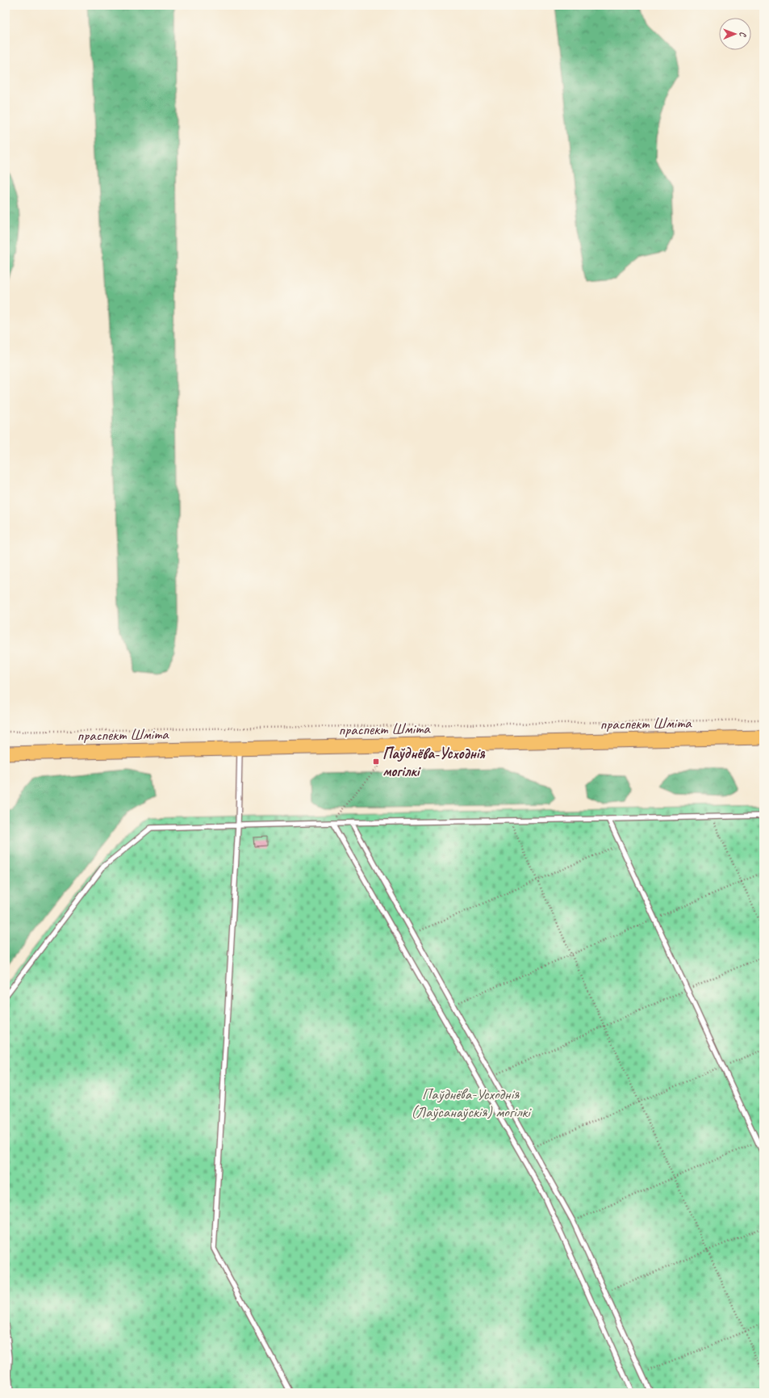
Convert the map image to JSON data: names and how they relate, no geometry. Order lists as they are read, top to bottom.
{
  "streets": {
    "main road": ["праспект Шміта"]
  },
  "parks": ["Паўднёва-Усходнія (Лаўсанаўскія) могілкі"],
  "places": {
    "transit": ["Паўднёва-Усходнія могілкі"]
  },
  "north": "right"
}
